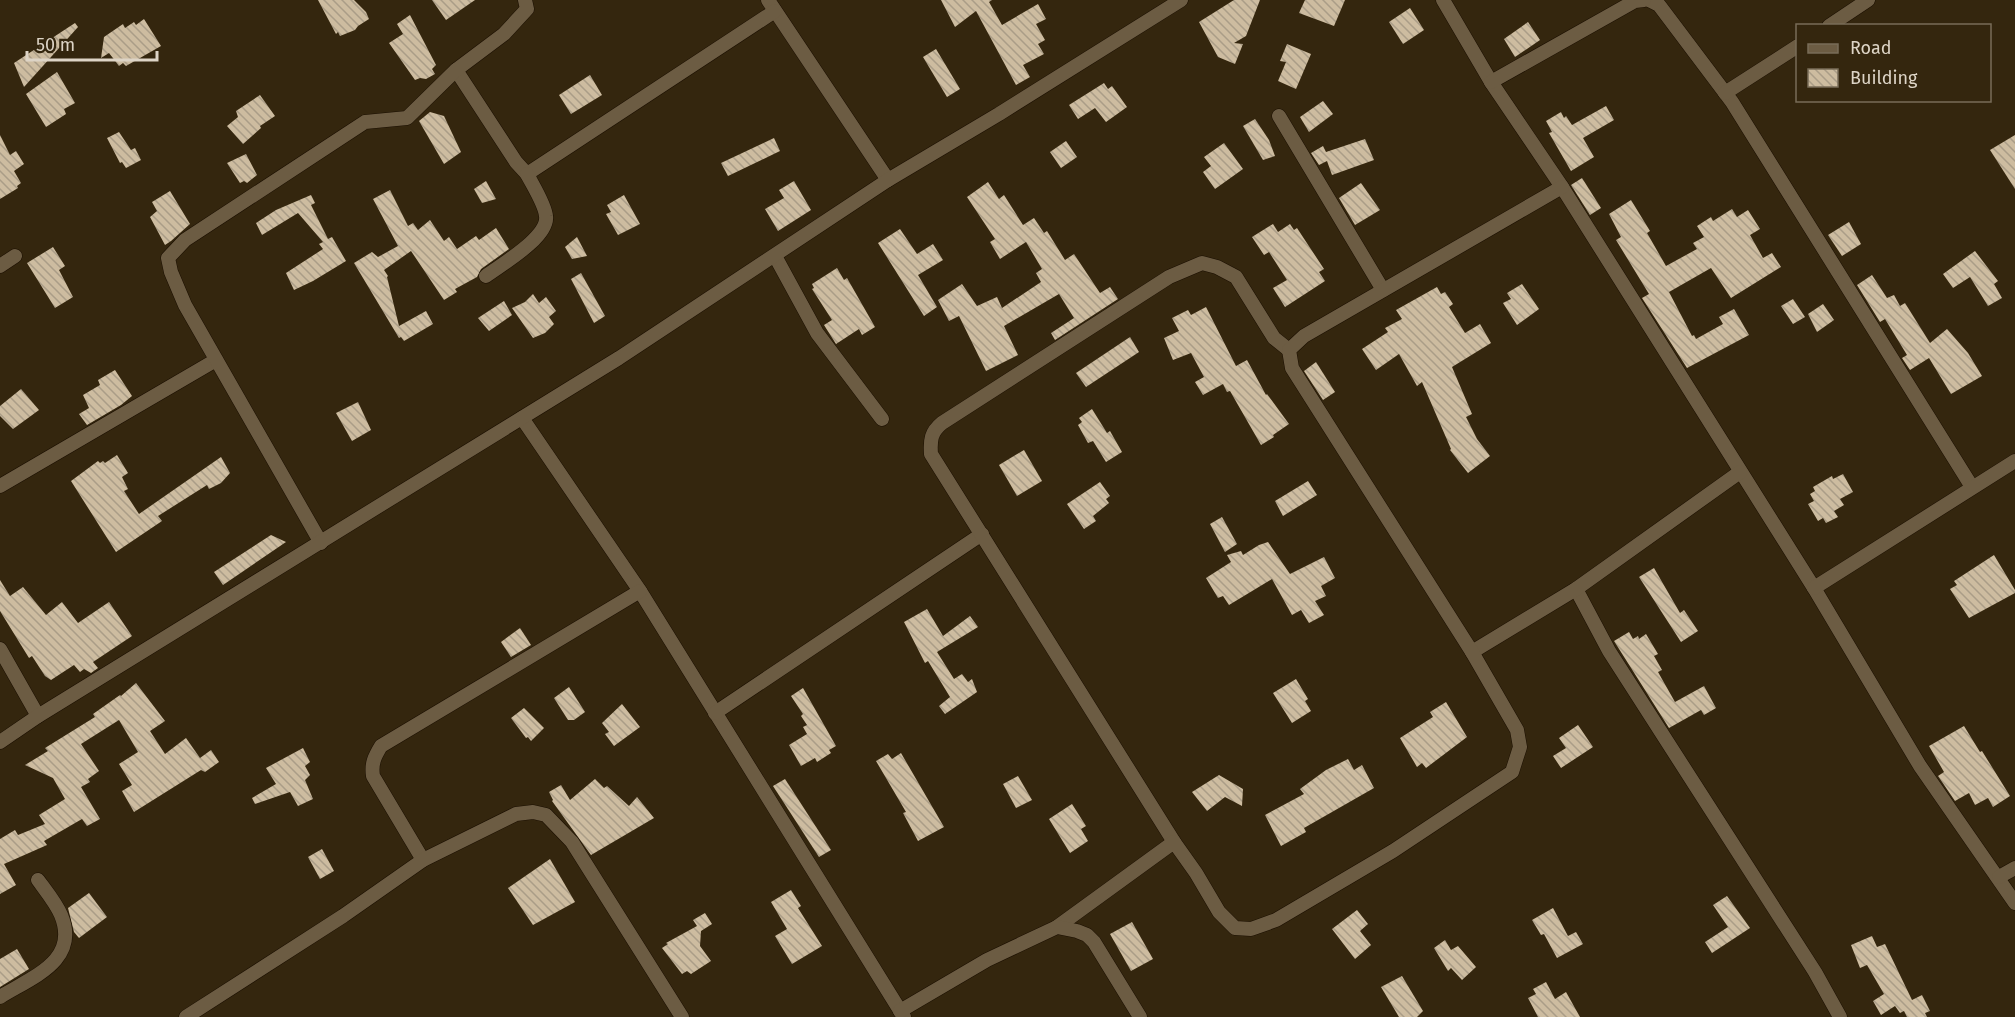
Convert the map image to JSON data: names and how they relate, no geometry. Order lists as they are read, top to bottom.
{
  "legend": ["Road", "Building"],
  "scale_bar": "50 m"
}
